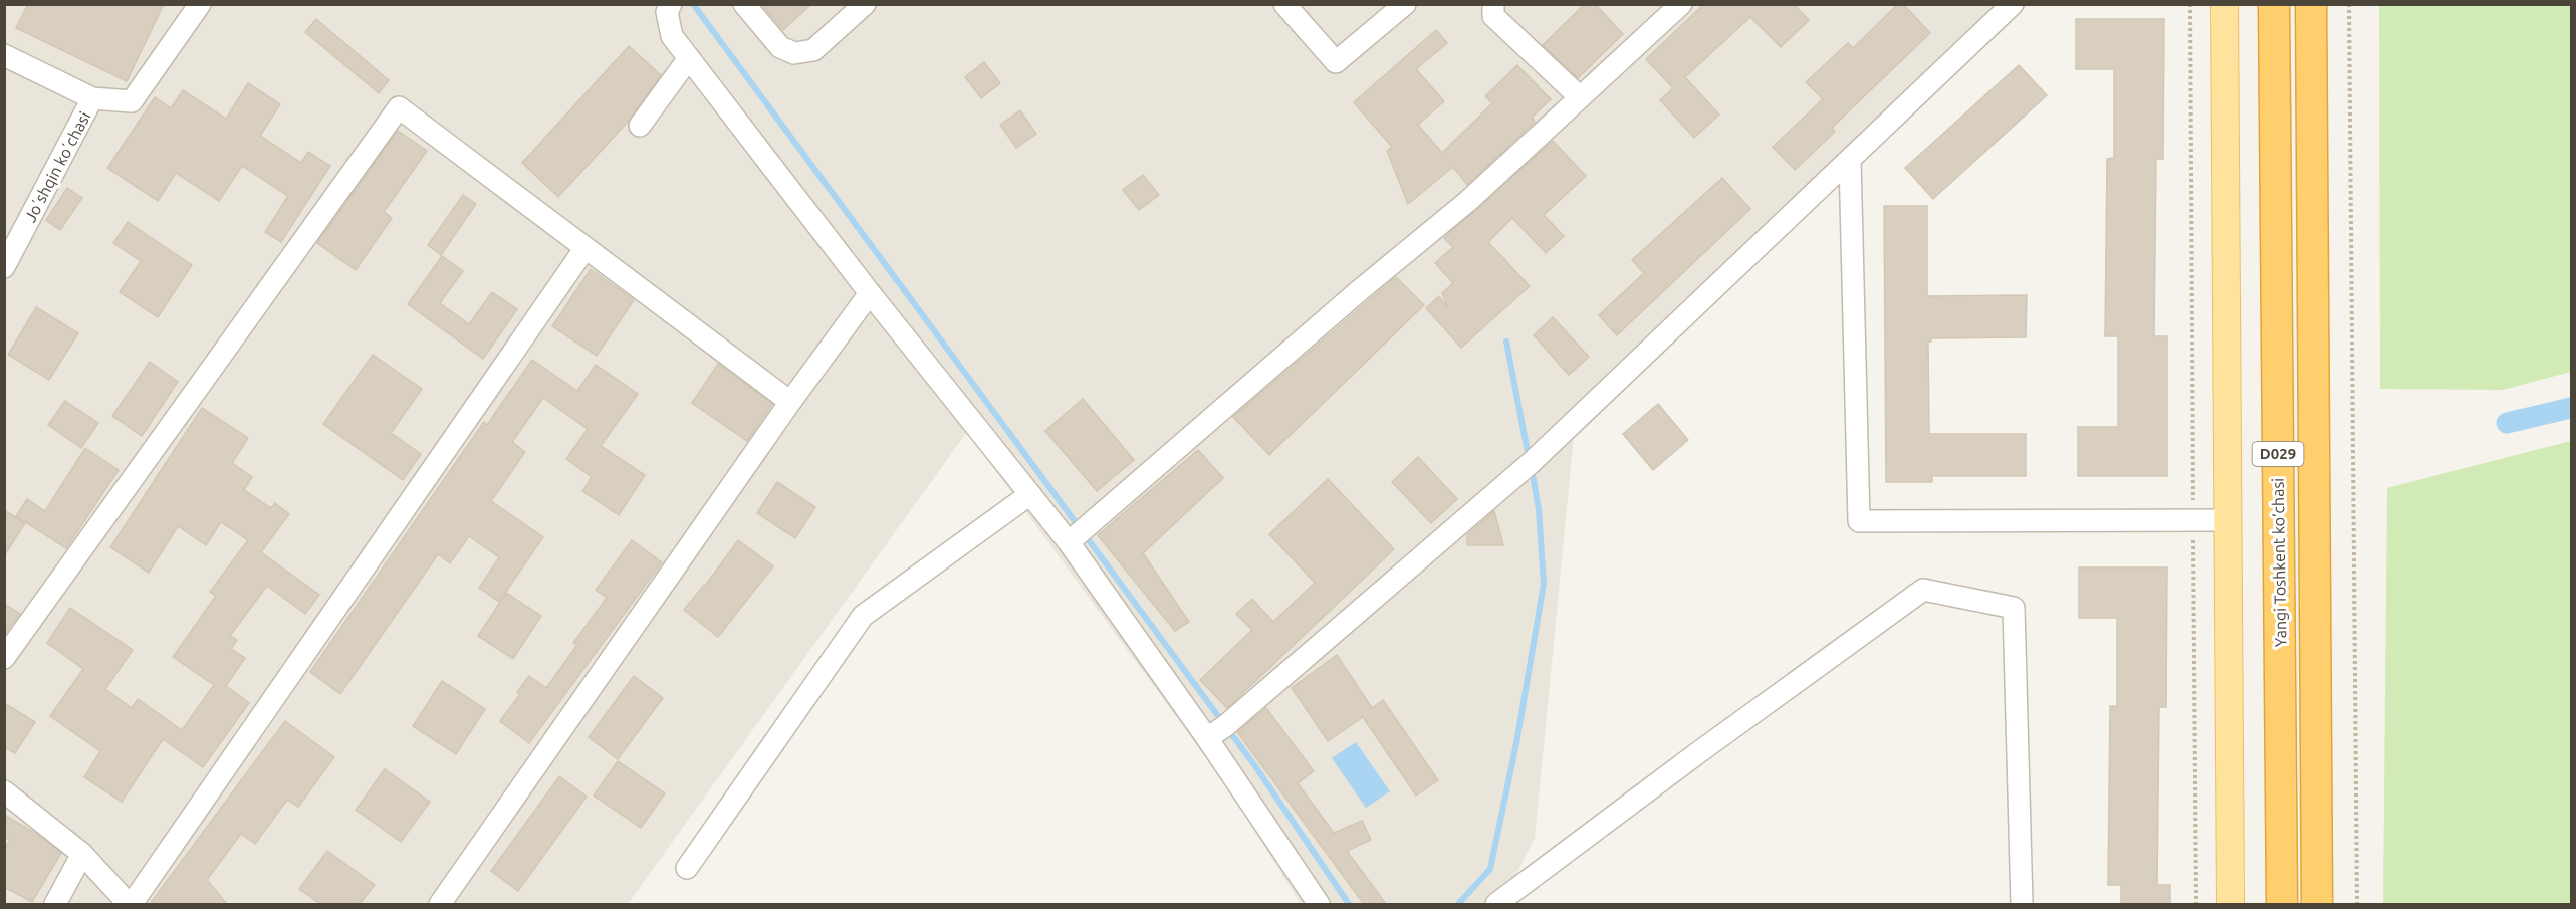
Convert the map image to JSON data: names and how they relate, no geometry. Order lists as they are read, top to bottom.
{
  "streets": {
    "highway": ["D029", "Yangi Toshkent ko‘chasi"],
    "street": ["Joʼshqin koʼchasi"]
  }
}
